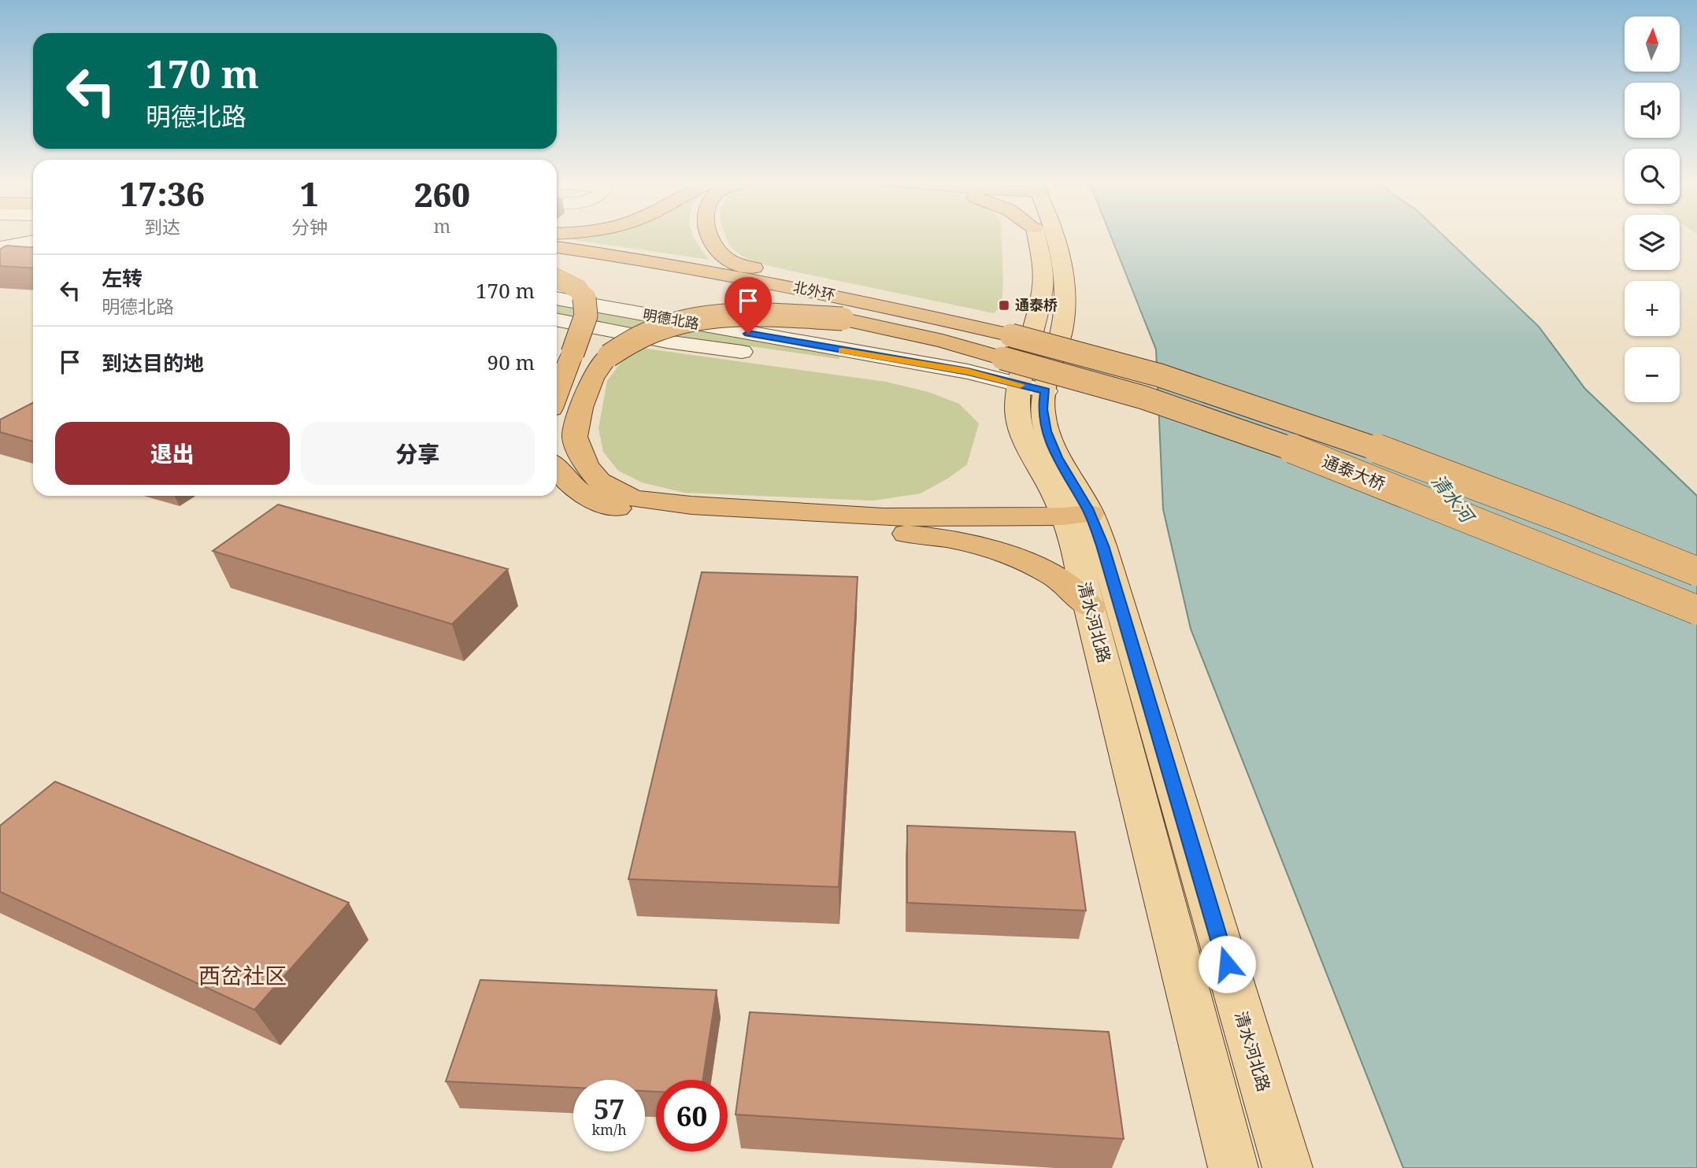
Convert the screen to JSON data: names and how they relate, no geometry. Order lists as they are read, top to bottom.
{
  "streets": {
    "highway": ["北外环", "通泰大桥"],
    "main road": ["明德北路", "清水河北路"]
  },
  "crossings": [
    ["北外环", "明德北路"],
    ["北外环", "通泰大桥"],
    ["北外环", "清水河北路"],
    ["明德北路", "通泰大桥"],
    ["明德北路", "清水河北路"],
    ["通泰大桥", "清水河北路"]
  ],
  "districts": ["西岔社区"],
  "water": ["清水河"],
  "places": {
    "transit": ["通泰桥"]
  },
  "north": "top",
  "page": {
    "map_buttons": ["+", "−"],
    "turn": ["170 m", "明德北路"],
    "eta": [
      "17:36",
      "到达",
      "1",
      "分钟",
      "260",
      "m"
    ],
    "list": [
      {
        "name": "左转",
        "note": "明德北路",
        "value": "170 m"
      },
      {
        "name": "到达目的地",
        "value": "90 m"
      }
    ],
    "buttons": ["退出", "分享"],
    "speed": "57 km/h",
    "limit": "60"
  }
}
